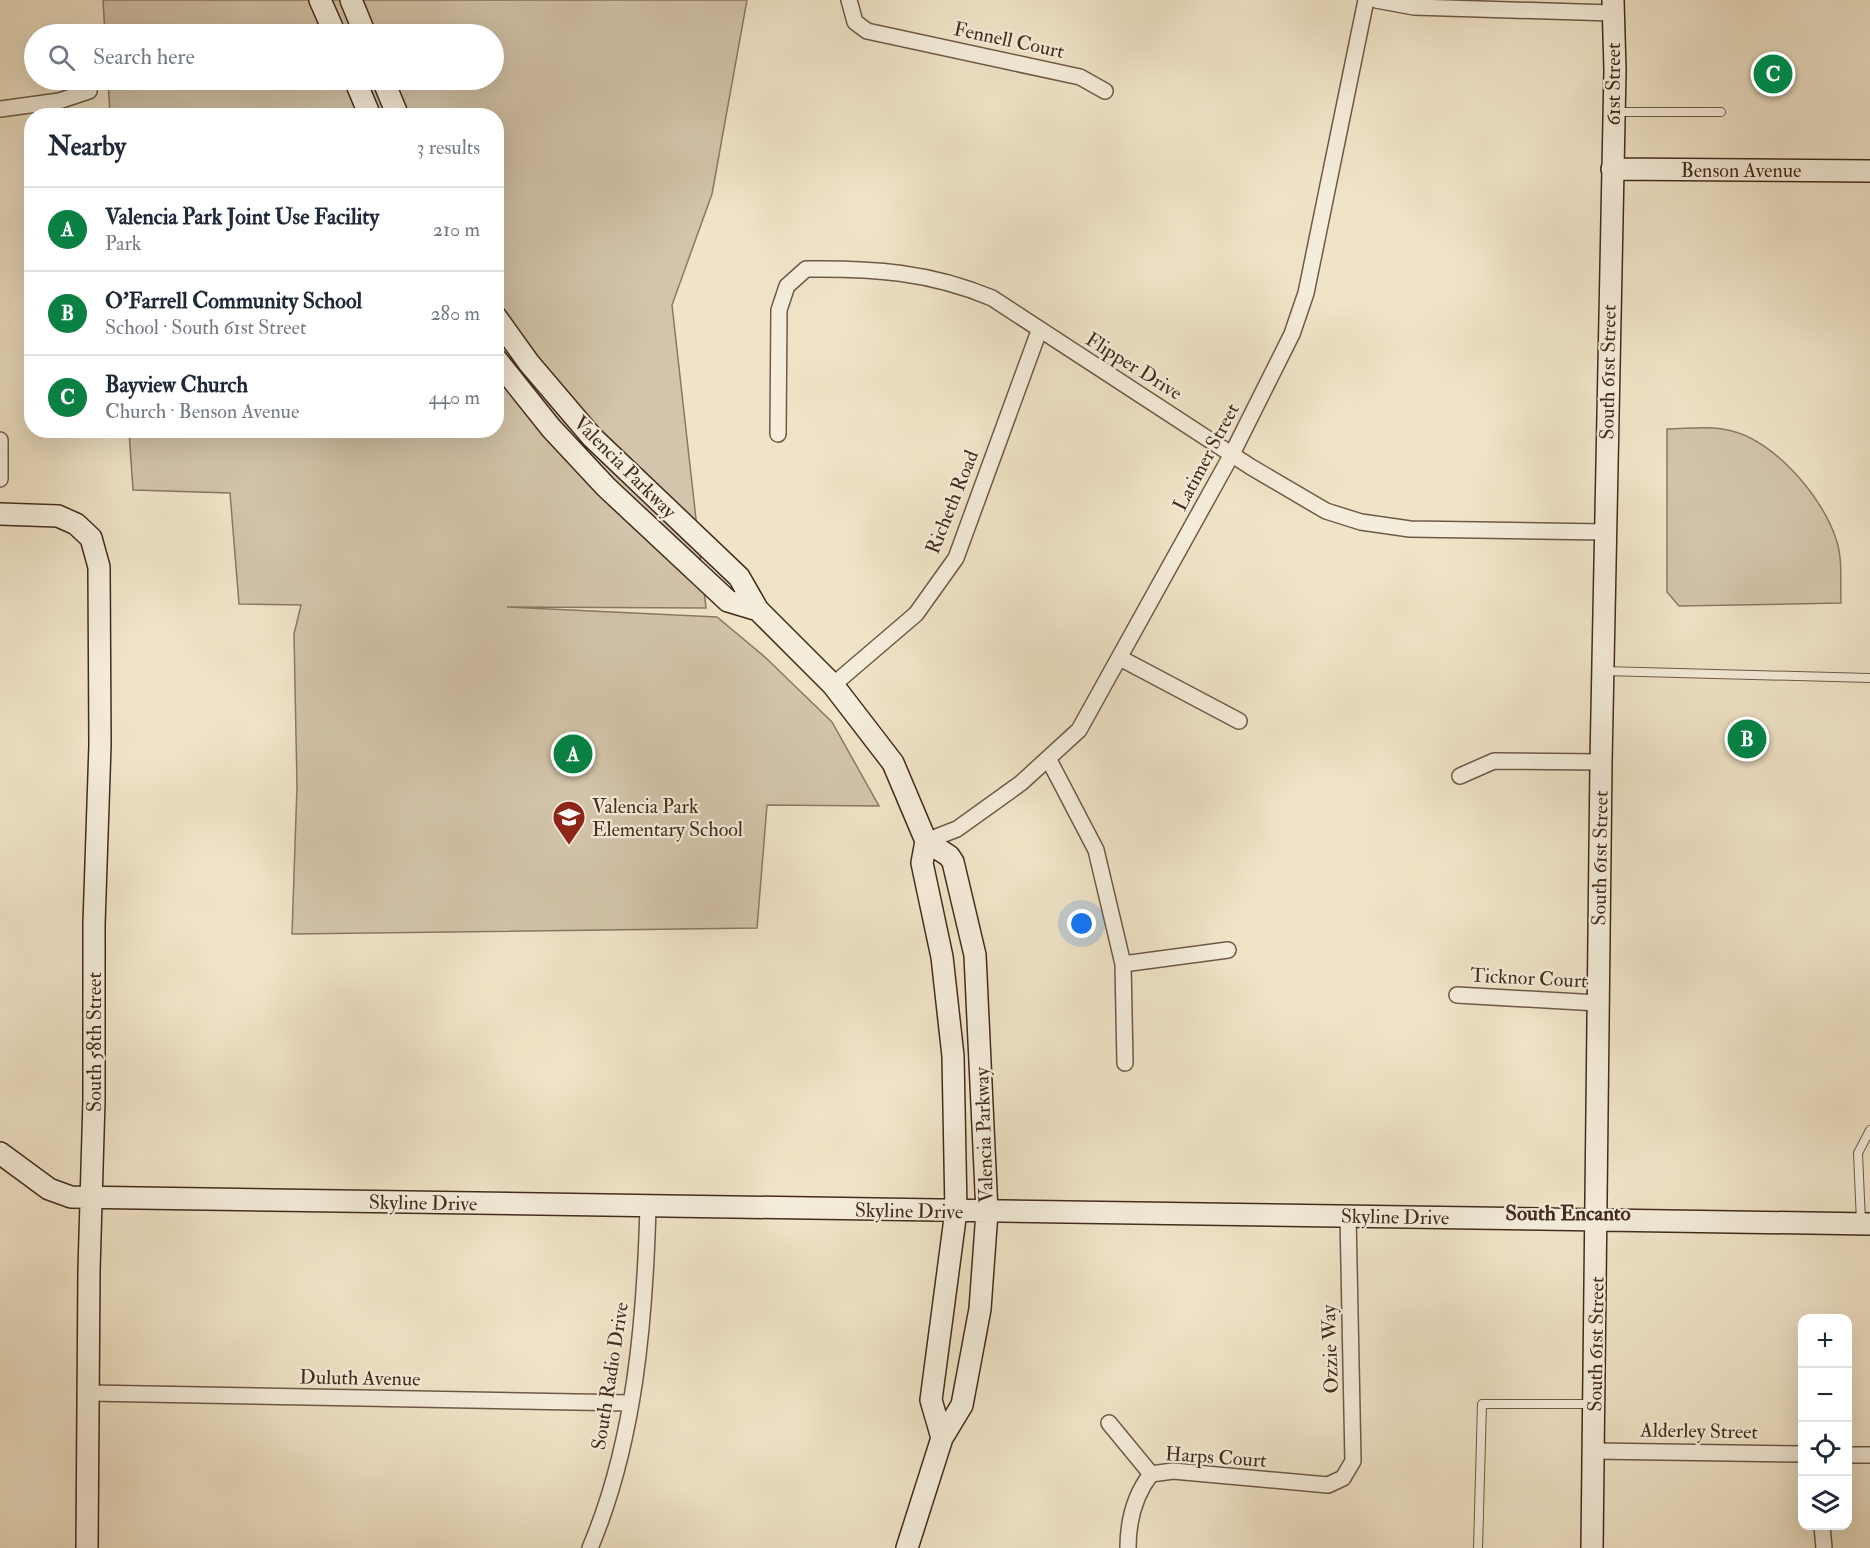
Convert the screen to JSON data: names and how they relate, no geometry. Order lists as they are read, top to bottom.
{
  "streets": {
    "street": [
      "Fennell Court",
      "61st Street",
      "Benson Avenue",
      "Flipper Drive",
      "South 61st Street",
      "Latimer Street",
      "Valencia Parkway",
      "Richeth Road",
      "Ticknor Court",
      "South 58th Street",
      "Skyline Drive",
      "Ozzie Way",
      "South Radio Drive",
      "Duluth Avenue",
      "Alderley Street",
      "Harps Court"
    ]
  },
  "crossings": [
    ["61st Street", "Benson Avenue"],
    ["61st Street", "South 61st Street"],
    ["Benson Avenue", "South 61st Street"],
    ["Flipper Drive", "South 61st Street"],
    ["Flipper Drive", "Latimer Street"],
    ["Flipper Drive", "Richeth Road"],
    ["South 61st Street", "Ticknor Court"],
    ["South 61st Street", "Skyline Drive"],
    ["South 61st Street", "Alderley Street"],
    ["Latimer Street", "Valencia Parkway"],
    ["Valencia Parkway", "Richeth Road"],
    ["Valencia Parkway", "Skyline Drive"],
    ["South 58th Street", "Skyline Drive"],
    ["South 58th Street", "Duluth Avenue"],
    ["Skyline Drive", "Ozzie Way"],
    ["Skyline Drive", "South Radio Drive"],
    ["Ozzie Way", "Harps Court"],
    ["South Radio Drive", "Duluth Avenue"]
  ],
  "districts": ["South Encanto"],
  "places": {
    "school or university": ["Valencia Park Elementary School"]
  },
  "page": {
    "search": "Search here",
    "pins": ["C", "B", "A"],
    "heading": ["Nearby", "3 results"],
    "list": [
      {
        "mark": "A",
        "name": "Valencia Park Joint Use Facility",
        "note": "Park",
        "value": "210 m"
      },
      {
        "mark": "B",
        "name": "O'Farrell Community School",
        "note": "School · South 61st Street",
        "value": "280 m"
      },
      {
        "mark": "C",
        "name": "Bayview Church",
        "note": "Church · Benson Avenue",
        "value": "440 m"
      }
    ],
    "map_buttons": ["+", "−"]
  }
}
